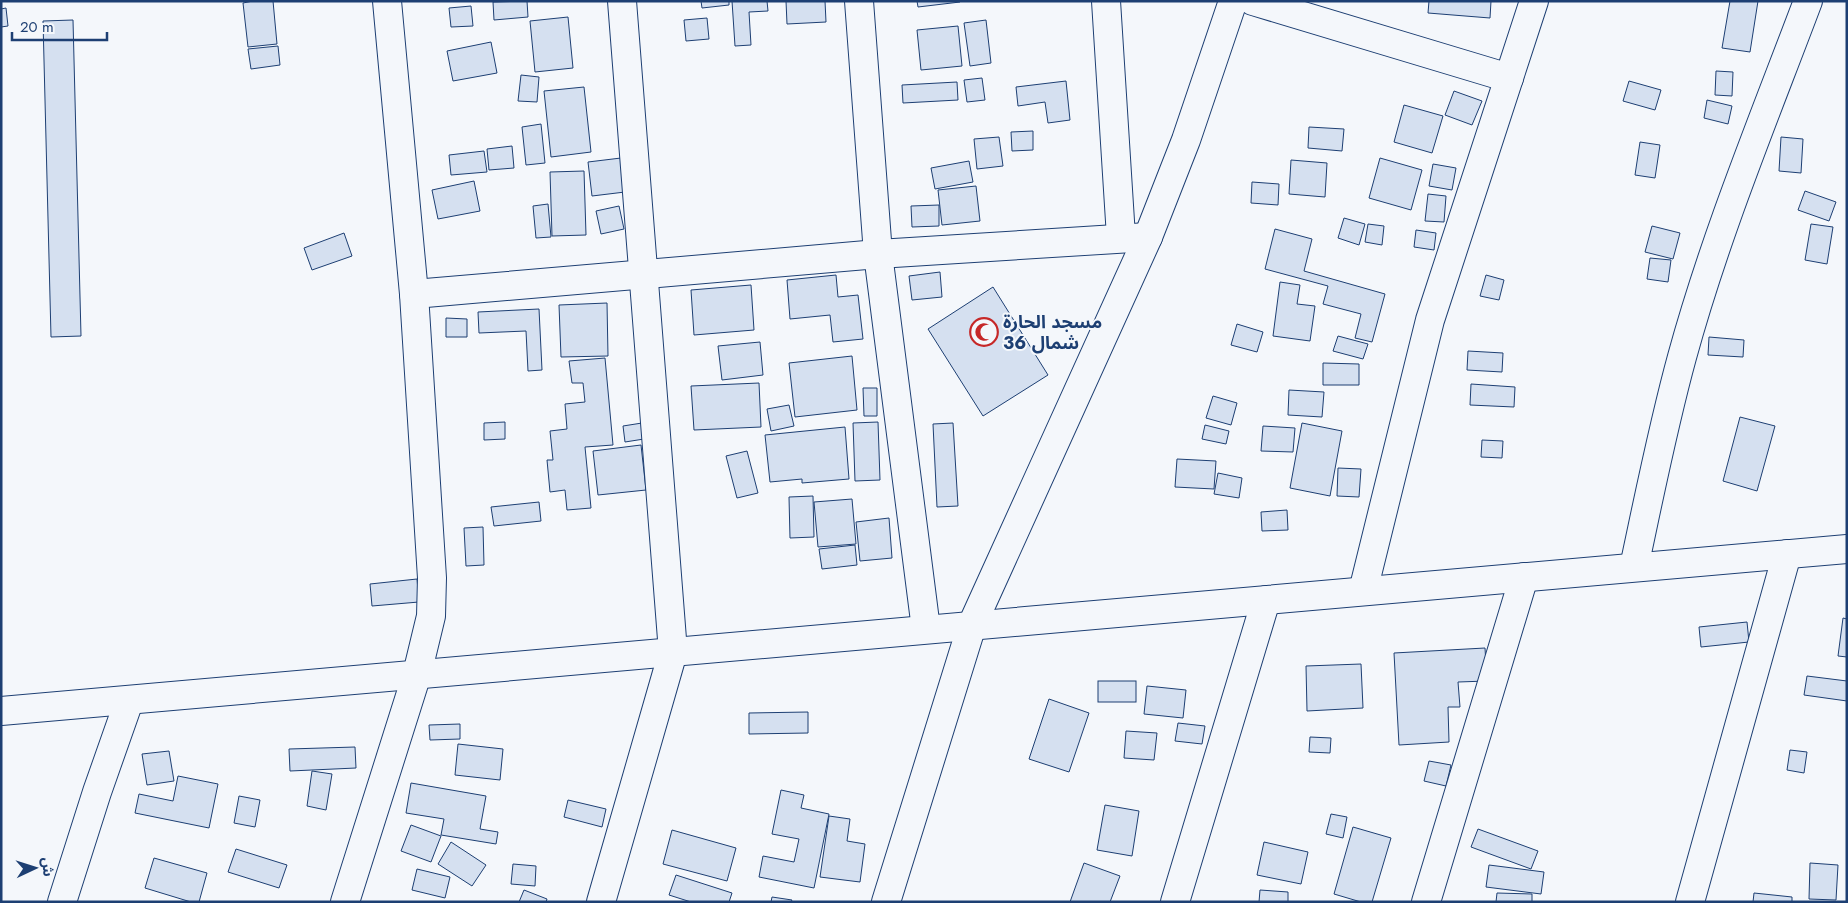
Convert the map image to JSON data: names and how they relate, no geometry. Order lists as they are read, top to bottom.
{
  "places": {
    "mosque": ["مسجد الحارة 36 شمال"]
  },
  "scale_bar": "20 m",
  "north": "right"
}
